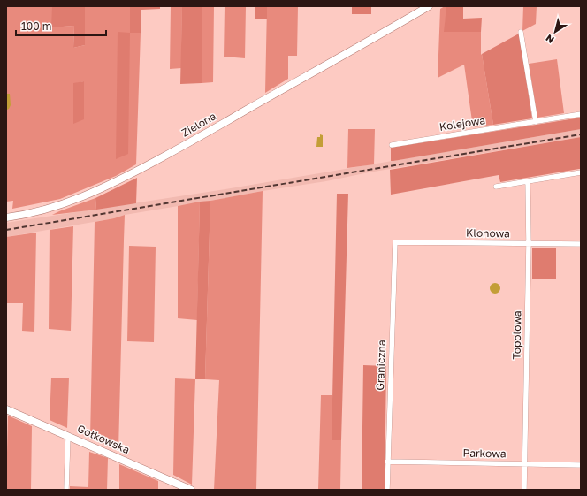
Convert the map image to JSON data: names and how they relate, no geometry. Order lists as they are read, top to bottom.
{
  "streets": {
    "street": [
      "Kolejowa",
      "Zielona",
      "Klonowa",
      "Topolowa",
      "Graniczna",
      "Gołkowska",
      "Parkowa"
    ]
  },
  "crossings": [
    ["Klonowa", "Topolowa"],
    ["Klonowa", "Graniczna"],
    ["Topolowa", "Parkowa"],
    ["Graniczna", "Parkowa"]
  ],
  "scale_bar": "100 m",
  "north": "bottom left"
}
